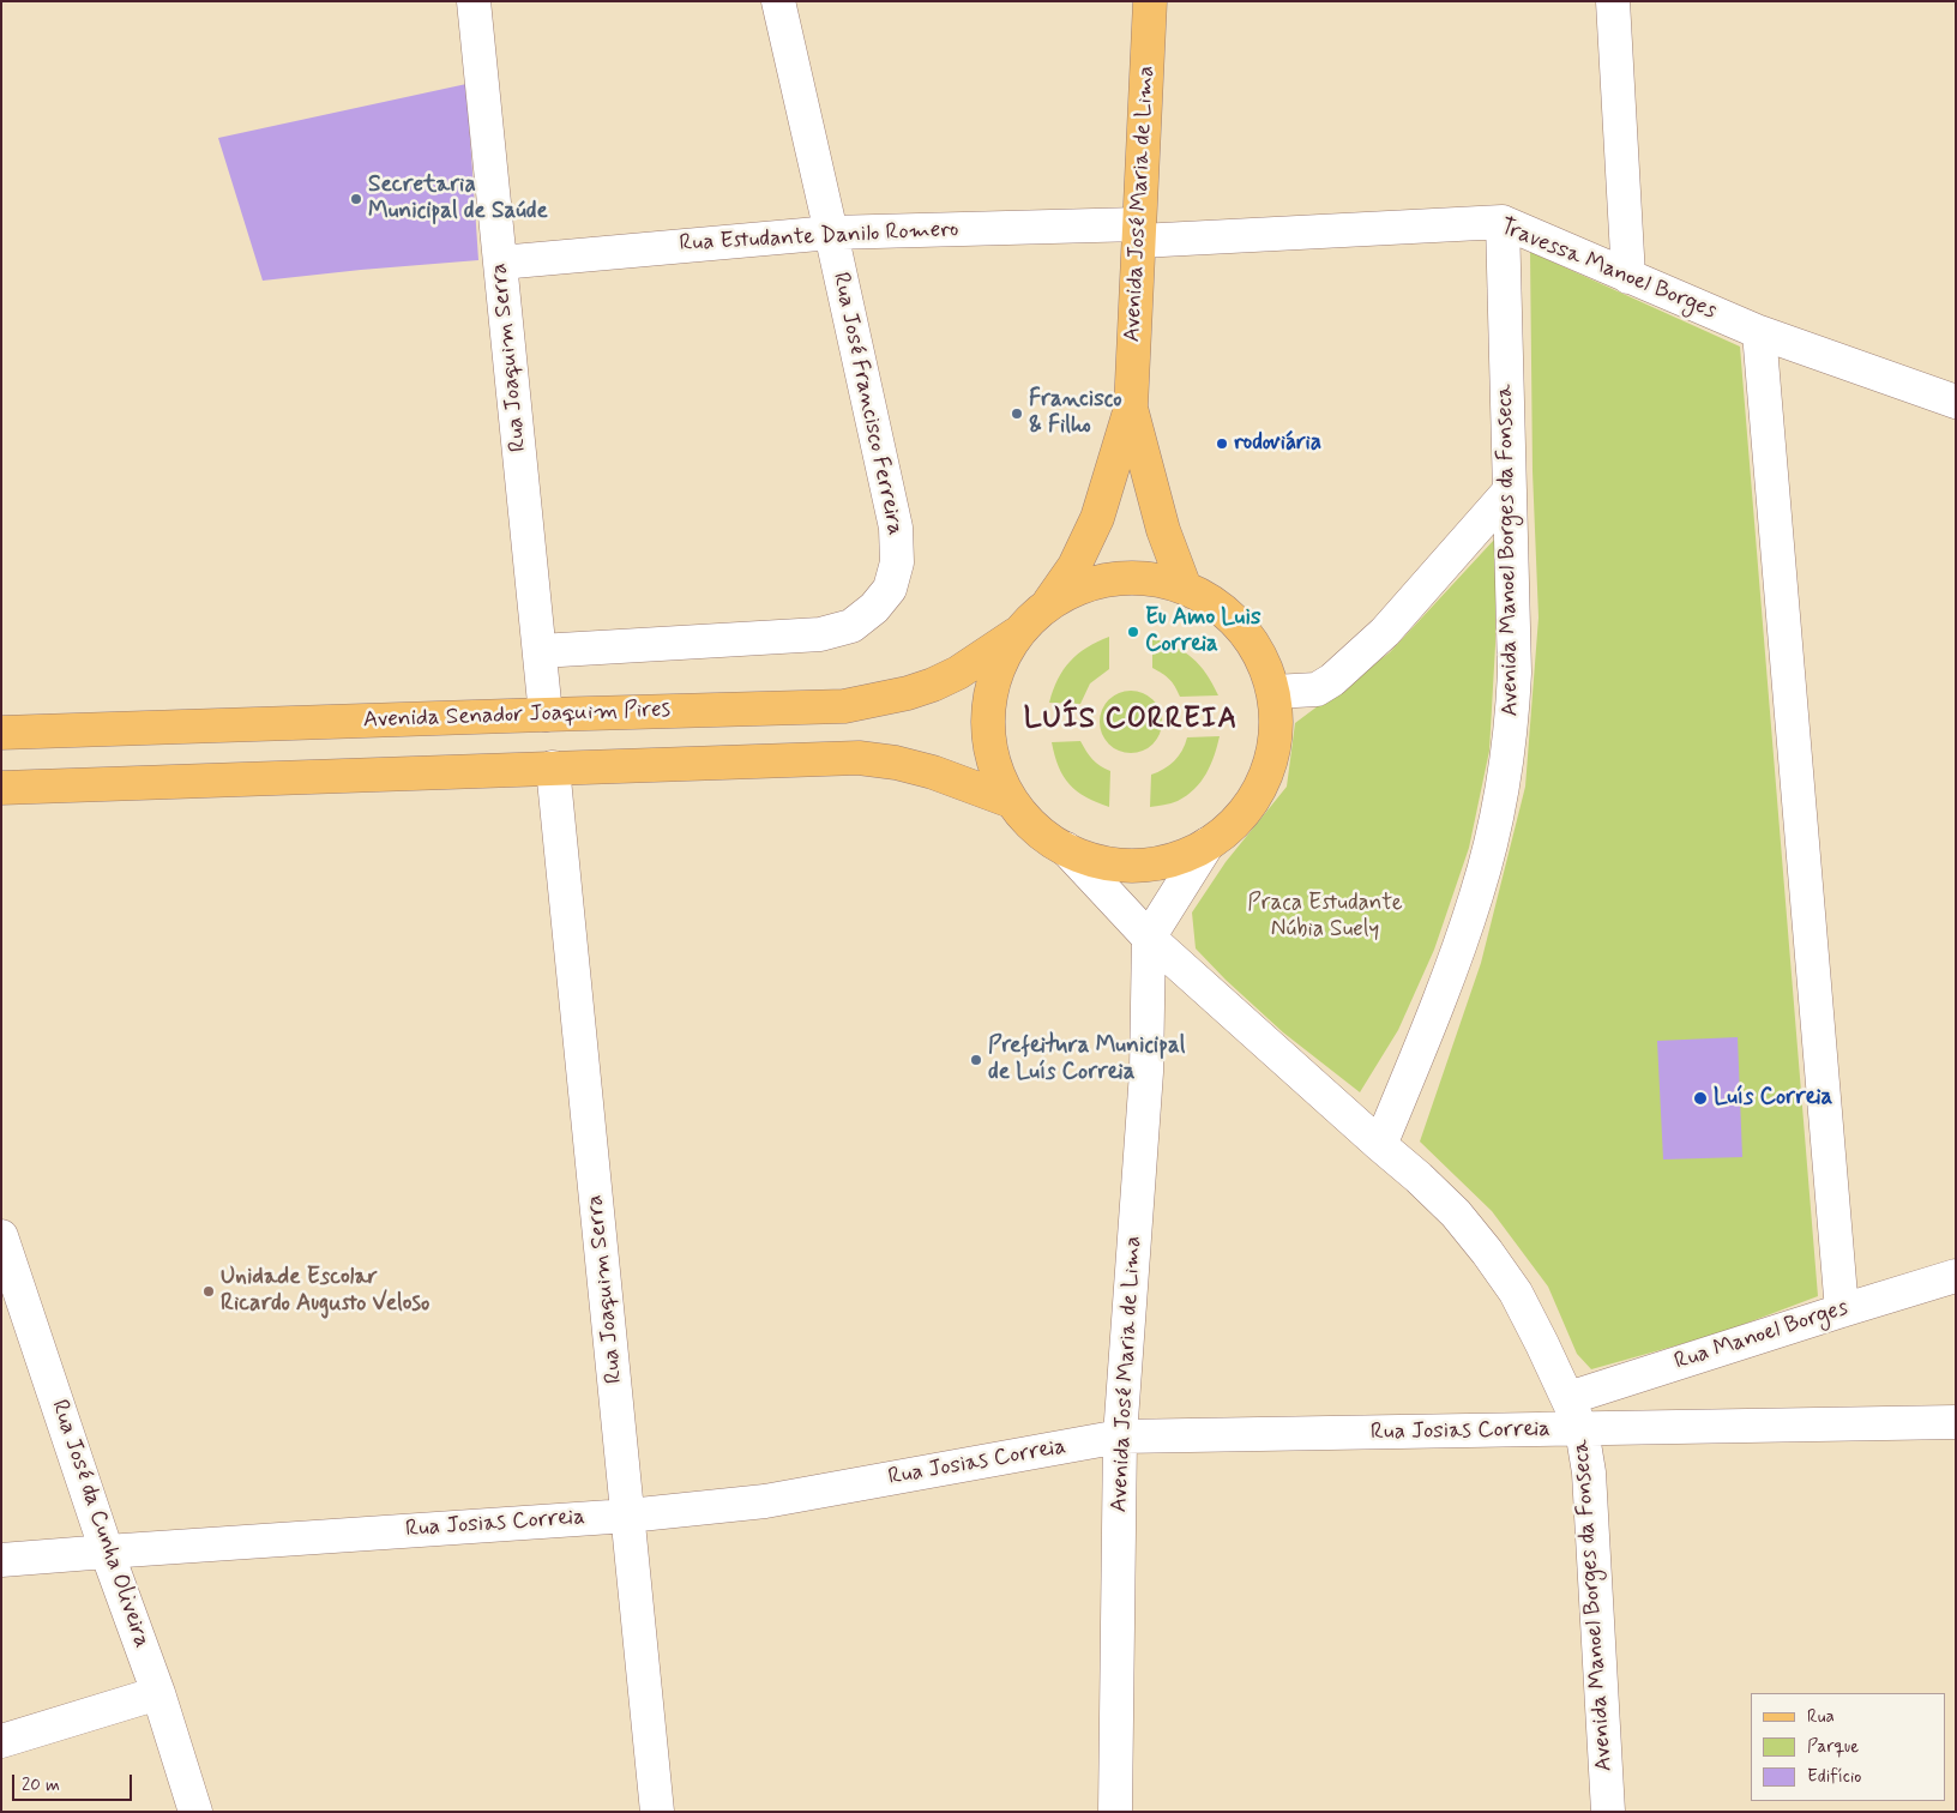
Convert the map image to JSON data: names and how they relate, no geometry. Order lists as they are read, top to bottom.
{
  "streets": {
    "main road": ["Avenida José Maria de Lima", "Avenida Senador Joaquim Pires"],
    "street": [
      "Rua Estudante Danilo Romero",
      "Travessa Manoel Borges",
      "Rua Joaquim Serra",
      "Rua José Francisco Ferreira",
      "Avenida Manoel Borges da Fonseca",
      "Rua Manoel Borges",
      "Rua Josias Correia",
      "Rua José da Cunha Oliveira"
    ]
  },
  "crossings": [
    ["Avenida José Maria de Lima", "Rua Estudante Danilo Romero"],
    ["Avenida José Maria de Lima", "Travessa Manoel Borges"],
    ["Avenida José Maria de Lima", "Avenida Manoel Borges da Fonseca"],
    ["Avenida José Maria de Lima", "Avenida Senador Joaquim Pires"],
    ["Avenida José Maria de Lima", "Rua Josias Correia"],
    ["Rua Estudante Danilo Romero", "Travessa Manoel Borges"],
    ["Rua Estudante Danilo Romero", "Rua Joaquim Serra"],
    ["Rua Estudante Danilo Romero", "Rua José Francisco Ferreira"],
    ["Travessa Manoel Borges", "Avenida Manoel Borges da Fonseca"],
    ["Rua Joaquim Serra", "Rua José Francisco Ferreira"],
    ["Rua Joaquim Serra", "Avenida Senador Joaquim Pires"],
    ["Rua Joaquim Serra", "Rua Josias Correia"],
    ["Avenida Manoel Borges da Fonseca", "Rua Manoel Borges"],
    ["Avenida Manoel Borges da Fonseca", "Rua Josias Correia"],
    ["Rua Josias Correia", "Rua José da Cunha Oliveira"]
  ],
  "districts": ["LUÍS CORREIA"],
  "parks": ["Praca Estudante Núbia Suely"],
  "places": [
    "Secretaria Municipal de Saúde",
    "Francisco & Filho",
    "rodoviária",
    "Eu Amo Luis Correia",
    "Prefeitura Municipal de Luís Correia",
    "Luís Correia",
    "Unidade Escolar Ricardo Augusto Veloso"
  ],
  "legend": ["Rua", "Parque", "Edifício"],
  "scale_bar": "20 m"
}
